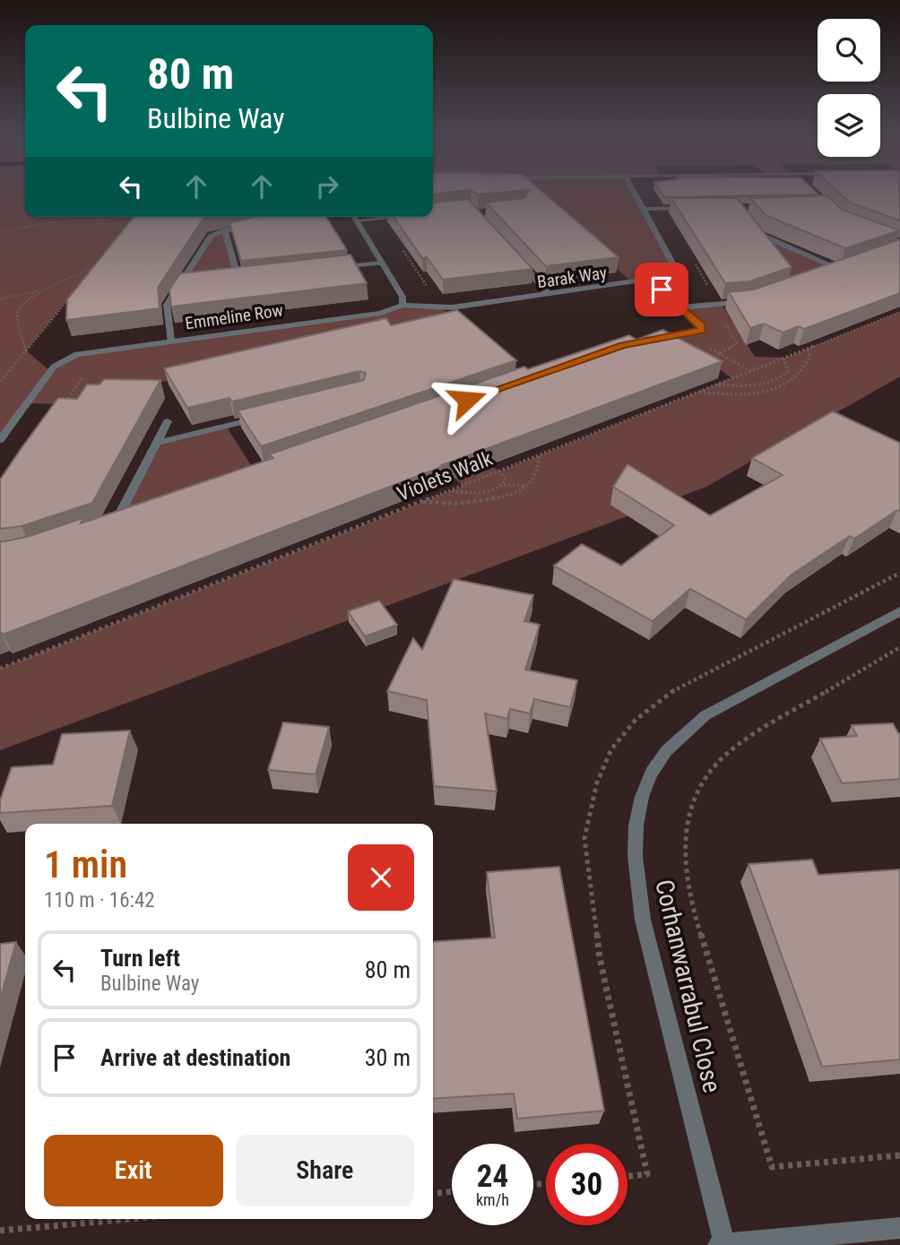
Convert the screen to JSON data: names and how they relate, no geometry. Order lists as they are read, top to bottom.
{
  "streets": {
    "street": ["Barak Way", "Emmeline Row", "Corhanwarrabul Close"],
    "path": ["Violets Walk"]
  },
  "crossings": [
    ["Barak Way", "Emmeline Row"]
  ],
  "page": {
    "turn": ["80 m", "Bulbine Way"],
    "heading": ["1 min", "110 m · 16:42"],
    "list": [
      {
        "name": "Turn left",
        "note": "Bulbine Way",
        "value": "80 m"
      },
      {
        "name": "Arrive at destination",
        "value": "30 m"
      }
    ],
    "buttons": ["Exit", "Share"],
    "speed": "24 km/h",
    "limit": "30"
  }
}
